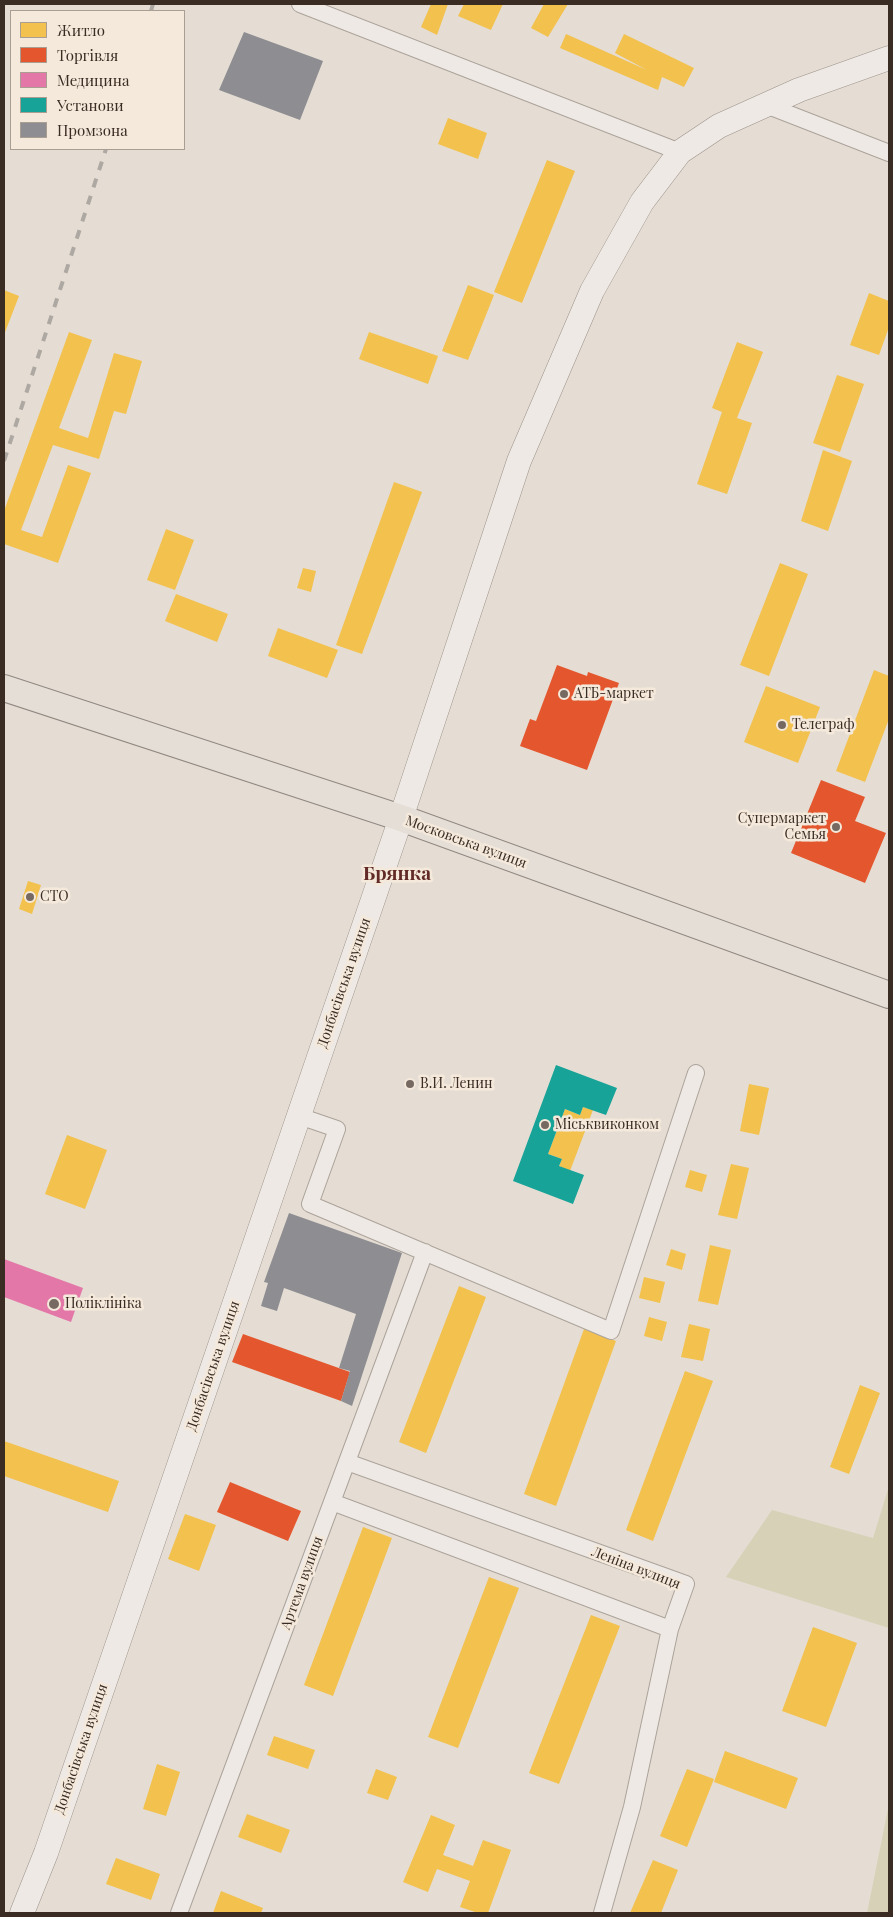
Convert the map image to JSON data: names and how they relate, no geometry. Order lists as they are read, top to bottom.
{
  "streets": {
    "main road": ["Московська вулиця"],
    "street": ["Донбасівська вулиця", "Леніна вулиця", "Артема вулиця"]
  },
  "crossings": [
    ["Московська вулиця", "Донбасівська вулиця"],
    ["Леніна вулиця", "Артема вулиця"]
  ],
  "districts": ["Брянка"],
  "places": [
    "АТБ-маркет",
    "Телеграф",
    "Супермаркет Семья",
    "СТО",
    "В.И. Ленин",
    "Міськвиконком",
    "Поліклініка"
  ],
  "legend": [
    "Житло",
    "Торгівля",
    "Медицина",
    "Установи",
    "Промзона"
  ]
}
